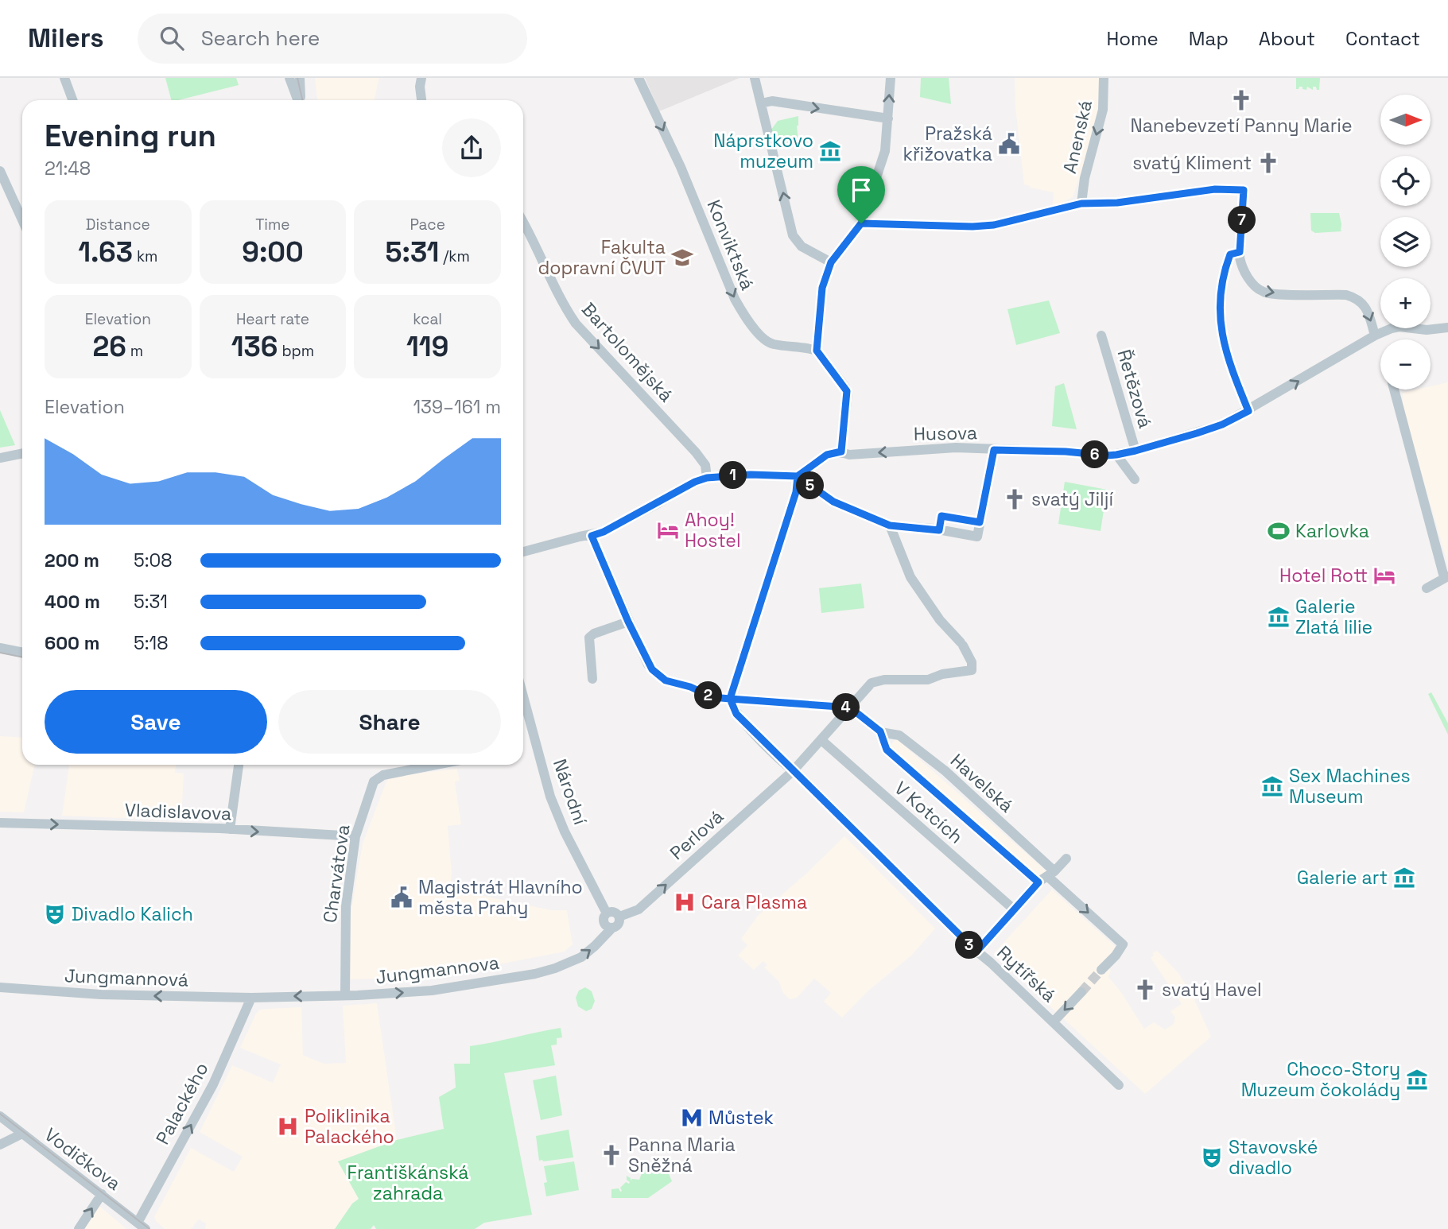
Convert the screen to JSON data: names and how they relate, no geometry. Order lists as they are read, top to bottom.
{
  "streets": {
    "street": [
      "Anenská",
      "Konviktská",
      "Bartolomějská",
      "Řetězová",
      "Husova",
      "Havelská",
      "Národní",
      "Vladislavova",
      "V Kotcích",
      "Perlová",
      "Charvátova",
      "Jungmannova",
      "Rytířská",
      "Jungmannová",
      "Palackého",
      "Vodičkova"
    ]
  },
  "crossings": [
    ["Řetězová", "Husova"],
    ["Havelská", "Perlová"],
    ["Národní", "Perlová"],
    ["Národní", "Jungmannova"],
    ["Vladislavova", "Charvátova"],
    ["V Kotcích", "Perlová"],
    ["Perlová", "Jungmannova"],
    ["Perlová", "Rytířská"],
    ["Charvátova", "Jungmannova"],
    ["Jungmannova", "Jungmannová"],
    ["Jungmannova", "Palackého"],
    ["Jungmannová", "Palackého"],
    ["Palackého", "Vodičkova"]
  ],
  "one_way": [
    "Anenská",
    "Konviktská",
    "Bartolomějská",
    "Vladislavova",
    "Perlová",
    "Jungmannová",
    "Palackého"
  ],
  "parks": ["Františkánská zahrada"],
  "places": {
    "church": [
      "Nanebevzetí Panny Marie",
      "svatý Kliment",
      "svatý Jiljí",
      "svatý Havel",
      "Panna Maria Sněžná"
    ],
    "public building": ["Pražská křižovatka", "Magistrát Hlavního města Prahy"],
    "museum": [
      "Náprstkovo muzeum",
      "Galerie Zlatá lilie",
      "Sex Machines Museum",
      "Galerie art",
      "Choco-Story Muzeum čokolády"
    ],
    "school or university": ["Fakulta dopravní ČVUT"],
    "hotel": ["Ahoy! Hostel", "Hotel Rott"],
    "sports": ["Karlovka"],
    "hospital": ["Cara Plasma", "Poliklinika Palackého"],
    "theatre": ["Divadlo Kalich", "Stavovské divadlo"],
    "metro station": ["Můstek"]
  },
  "north": "right",
  "page": {
    "header": "Milers",
    "search": "Search here",
    "nav": [
      "Home",
      "Map",
      "About",
      "Contact"
    ],
    "map_buttons": ["+", "−"],
    "heading": ["Evening run", "21:48"],
    "stats": [
      ["Distance", "1.63 km"],
      ["Time", "9:00"],
      ["Pace", "5:31 /km"],
      ["Elevation", "26 m"],
      ["Heart rate", "136 bpm"],
      ["kcal", "119"]
    ],
    "pins": [
      "7",
      "6",
      "1",
      "5",
      "2",
      "4",
      "3"
    ],
    "chart": ["Elevation", "139–161 m"],
    "list": [
      {
        "name": "200 m",
        "note": "5:08"
      },
      {
        "name": "400 m",
        "note": "5:31"
      },
      {
        "name": "600 m",
        "note": "5:18"
      }
    ],
    "buttons": ["Save", "Share"]
  }
}
